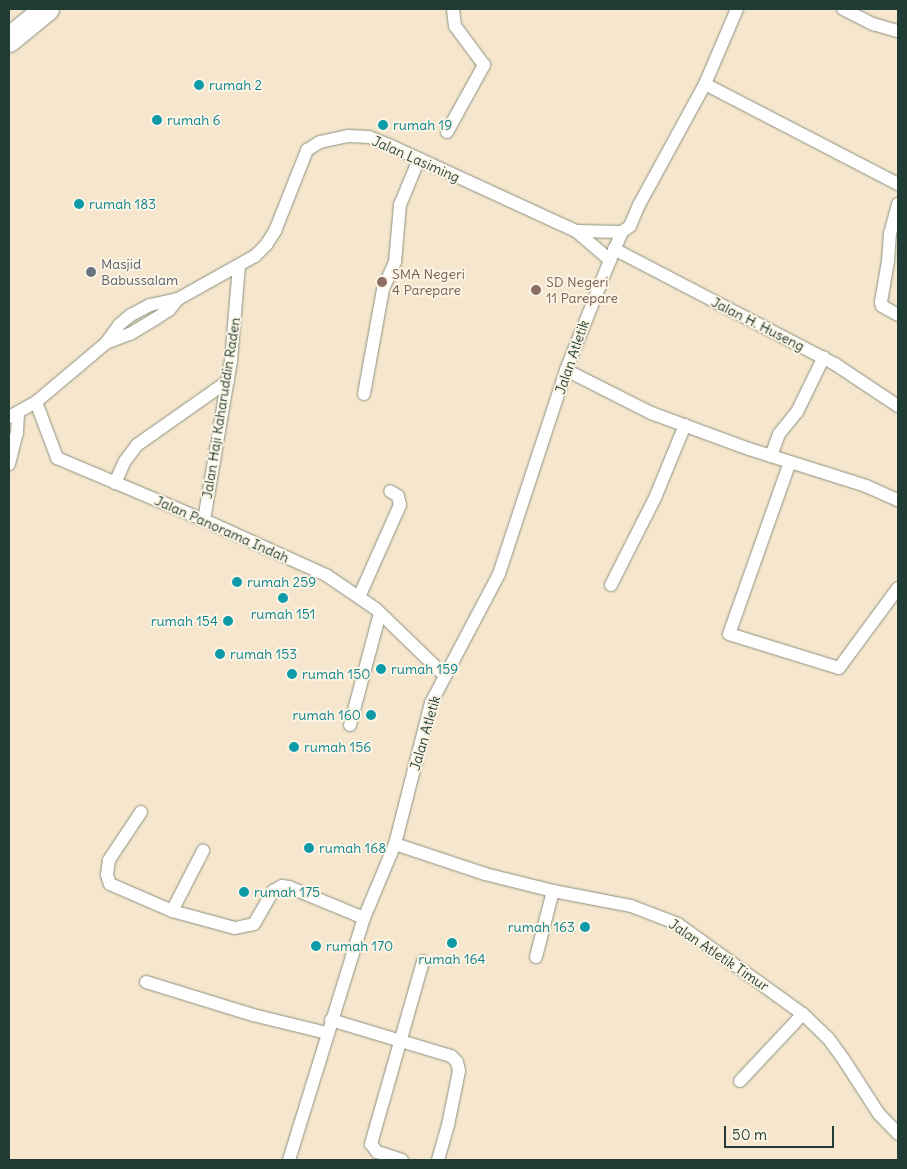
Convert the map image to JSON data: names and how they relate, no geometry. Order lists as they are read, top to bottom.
{
  "streets": {
    "street": [
      "Jalan Lasiming",
      "Jalan H. Huseng",
      "Jalan Atletik",
      "Jalan Haji Kaharuddin Raden",
      "Jalan Panorama Indah",
      "Jalan Atletik Timur"
    ]
  },
  "crossings": [
    ["Jalan Lasiming", "Jalan H. Huseng"],
    ["Jalan Lasiming", "Jalan Haji Kaharuddin Raden"],
    ["Jalan Lasiming", "Jalan Panorama Indah"],
    ["Jalan H. Huseng", "Jalan Atletik"],
    ["Jalan Atletik", "Jalan Panorama Indah"],
    ["Jalan Atletik", "Jalan Atletik Timur"],
    ["Jalan Haji Kaharuddin Raden", "Jalan Panorama Indah"]
  ],
  "places": [
    "rumah 2",
    "rumah 6",
    "rumah 19",
    "rumah 183",
    "Masjid Babussalam",
    "SMA Negeri 4 Parepare",
    "SD Negeri 11 Parepare",
    "rumah 259",
    "rumah 151",
    "rumah 154",
    "rumah 153",
    "rumah 159",
    "rumah 150",
    "rumah 160",
    "rumah 156",
    "rumah 168",
    "rumah 175",
    "rumah 163",
    "rumah 164",
    "rumah 170"
  ],
  "scale_bar": "50 m"
}
